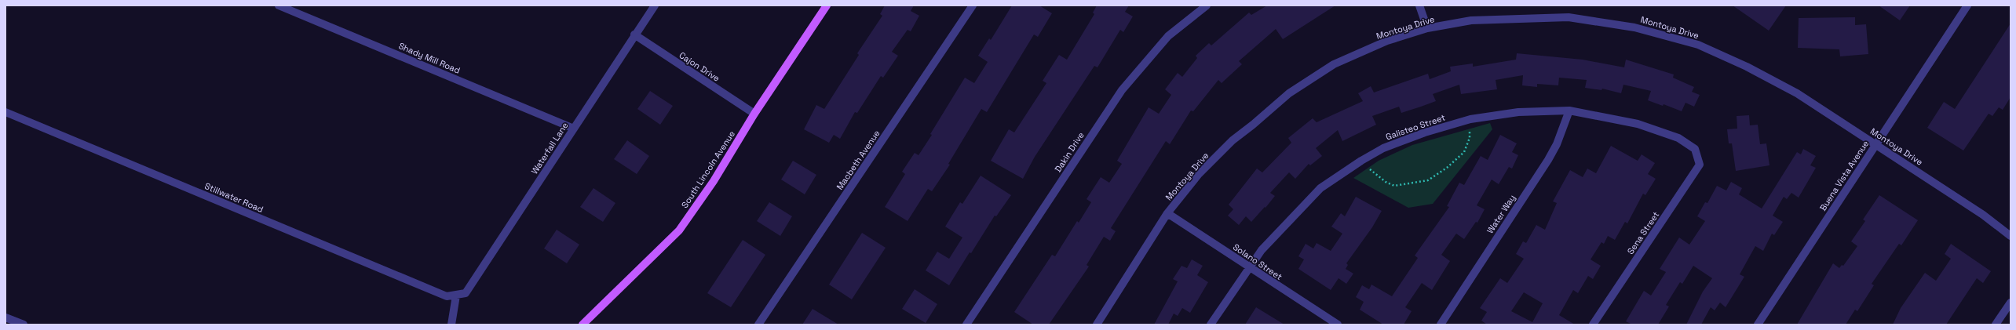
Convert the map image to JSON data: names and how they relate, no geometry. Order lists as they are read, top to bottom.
{
  "streets": {
    "main road": ["South Lincoln Avenue"],
    "street": [
      "Montoya Drive",
      "Shady Mill Road",
      "Cajon Drive",
      "Galisteo Street",
      "Waterfall Lane",
      "Dakin Drive",
      "Macbeth Avenue",
      "Buena Vista Avenue",
      "Stillwater Road",
      "Water Way",
      "Sena Street",
      "Solano Street"
    ]
  },
  "crossings": [
    ["Montoya Drive", "Buena Vista Avenue"],
    ["Montoya Drive", "Solano Street"],
    ["Shady Mill Road", "Waterfall Lane"],
    ["Cajon Drive", "Waterfall Lane"],
    ["Cajon Drive", "South Lincoln Avenue"],
    ["Galisteo Street", "Water Way"],
    ["Galisteo Street", "Sena Street"],
    ["Galisteo Street", "Solano Street"],
    ["Waterfall Lane", "Stillwater Road"]
  ]
}
